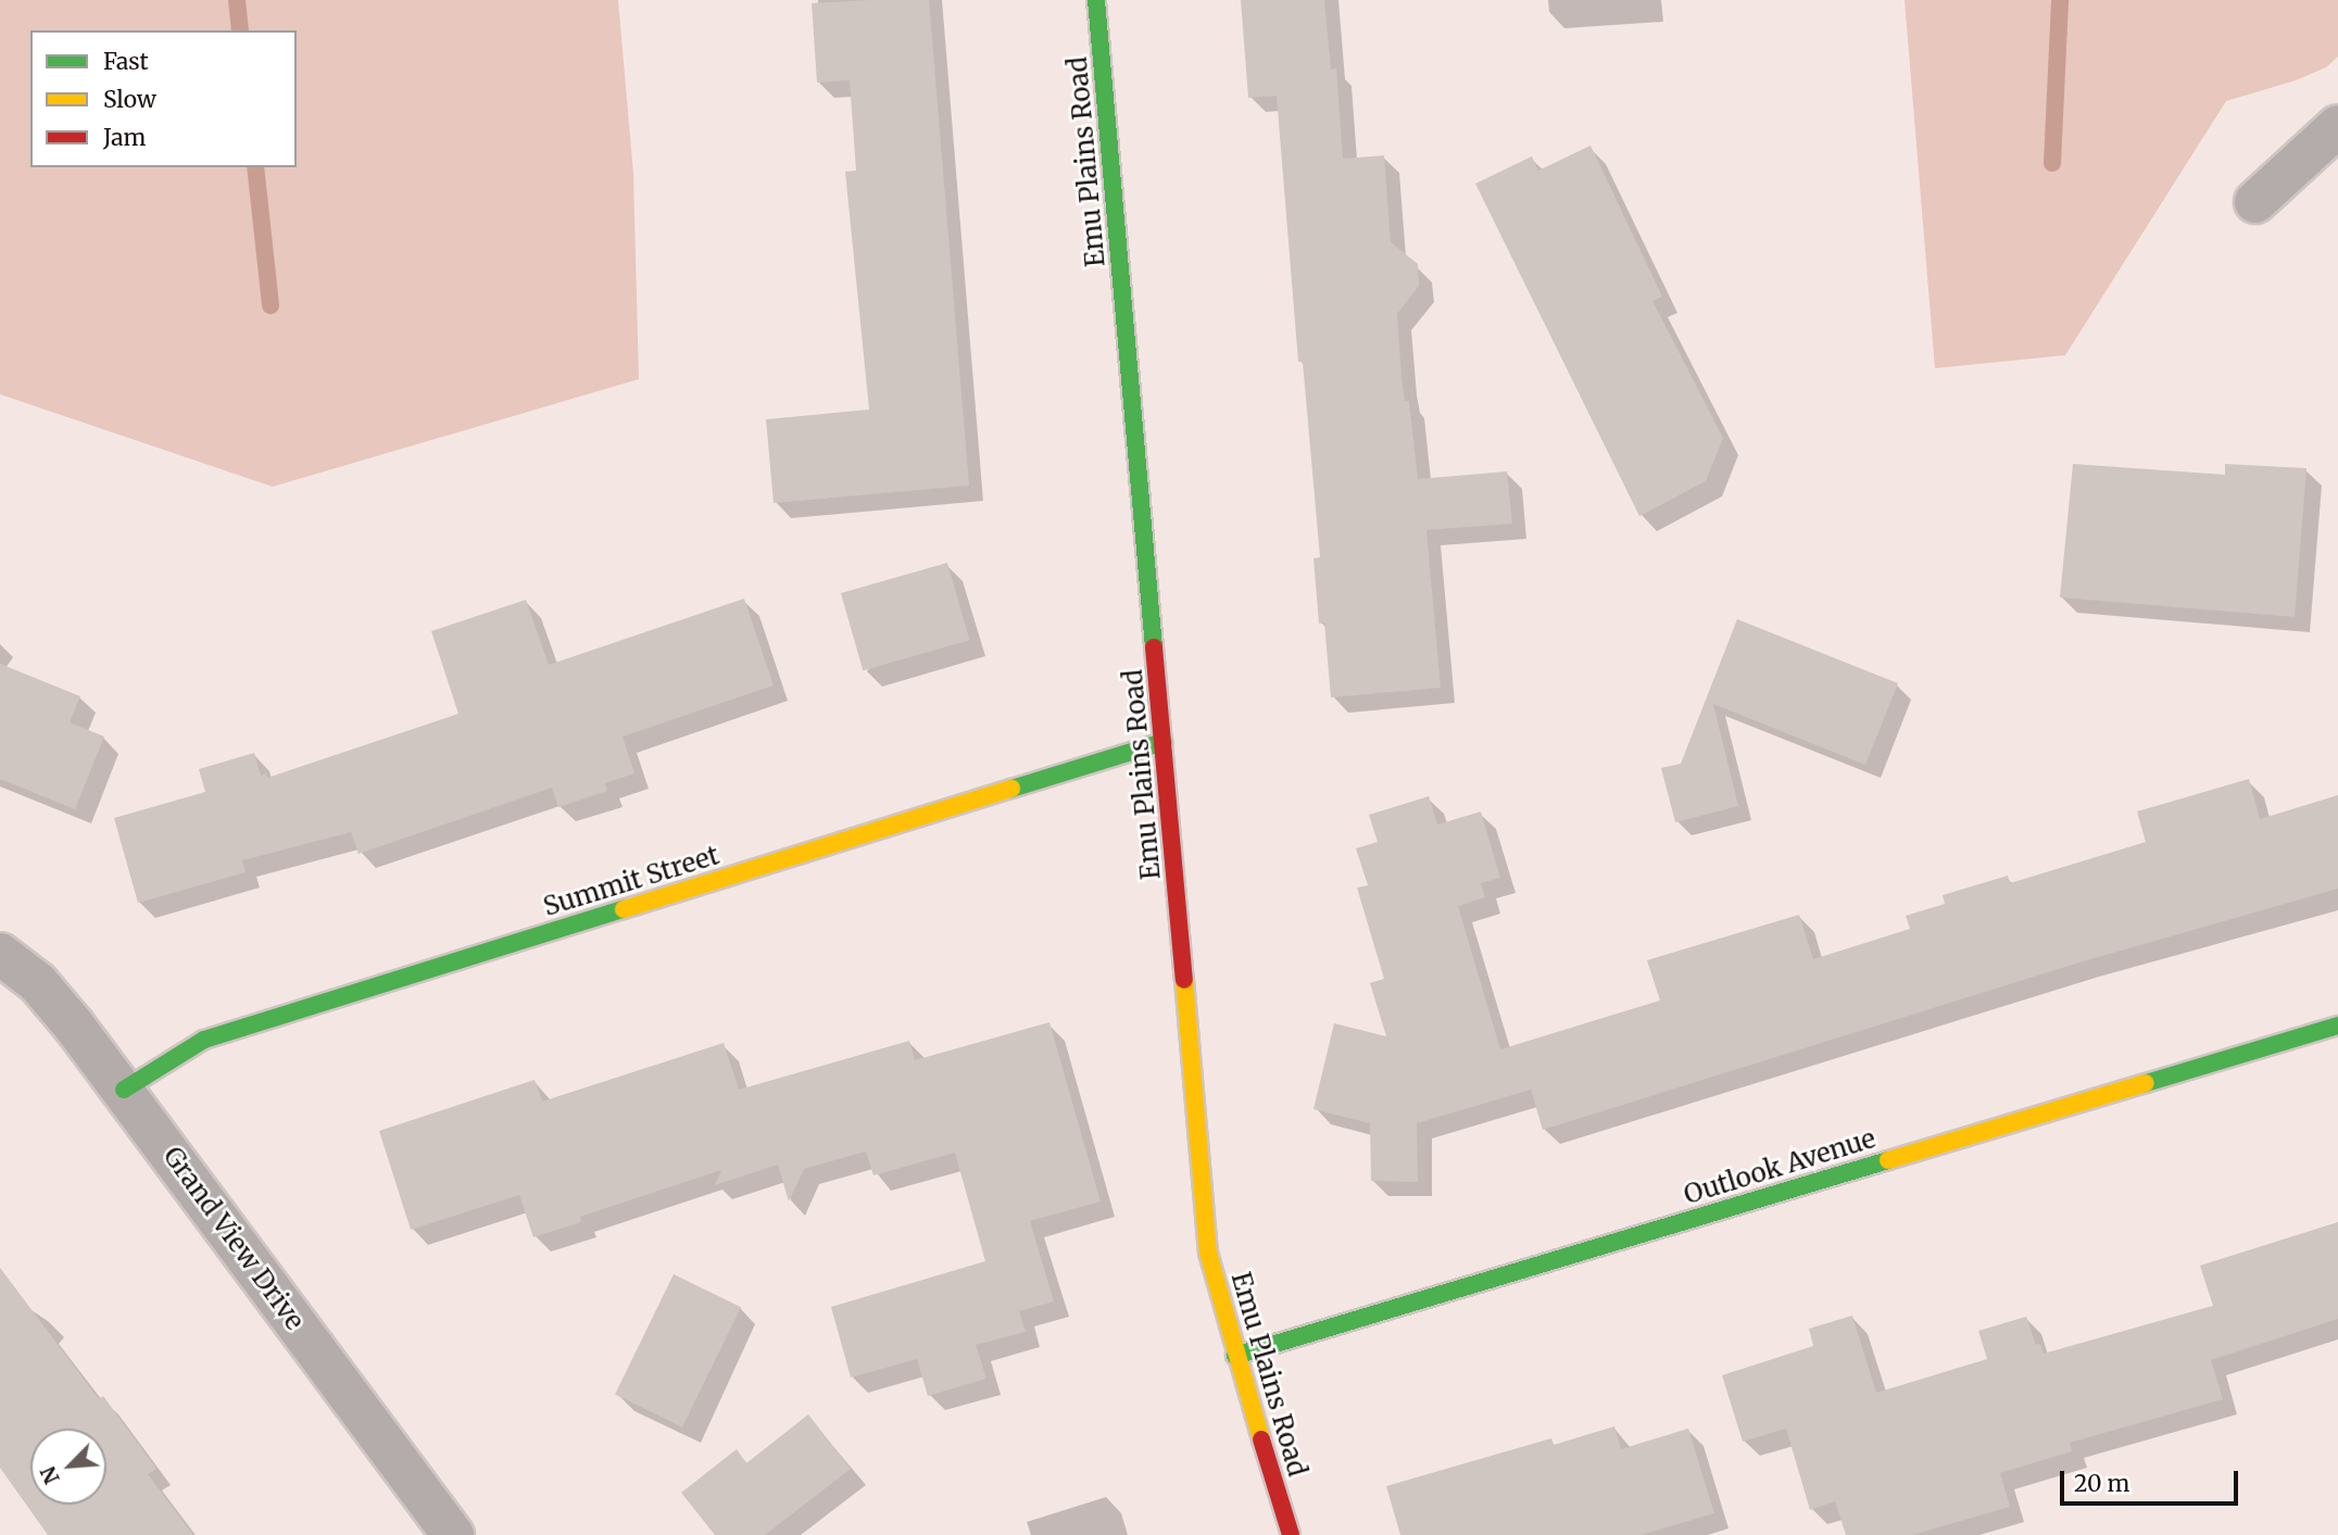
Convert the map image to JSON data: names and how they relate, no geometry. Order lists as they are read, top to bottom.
{
  "streets": {
    "street": [
      "Emu Plains Road",
      "Summit Street",
      "Outlook Avenue",
      "Grand View Drive"
    ]
  },
  "crossings": [
    ["Emu Plains Road", "Summit Street"],
    ["Emu Plains Road", "Outlook Avenue"],
    ["Summit Street", "Grand View Drive"]
  ],
  "legend": ["Fast", "Slow", "Jam"],
  "scale_bar": "20 m",
  "north": "bottom left"
}
